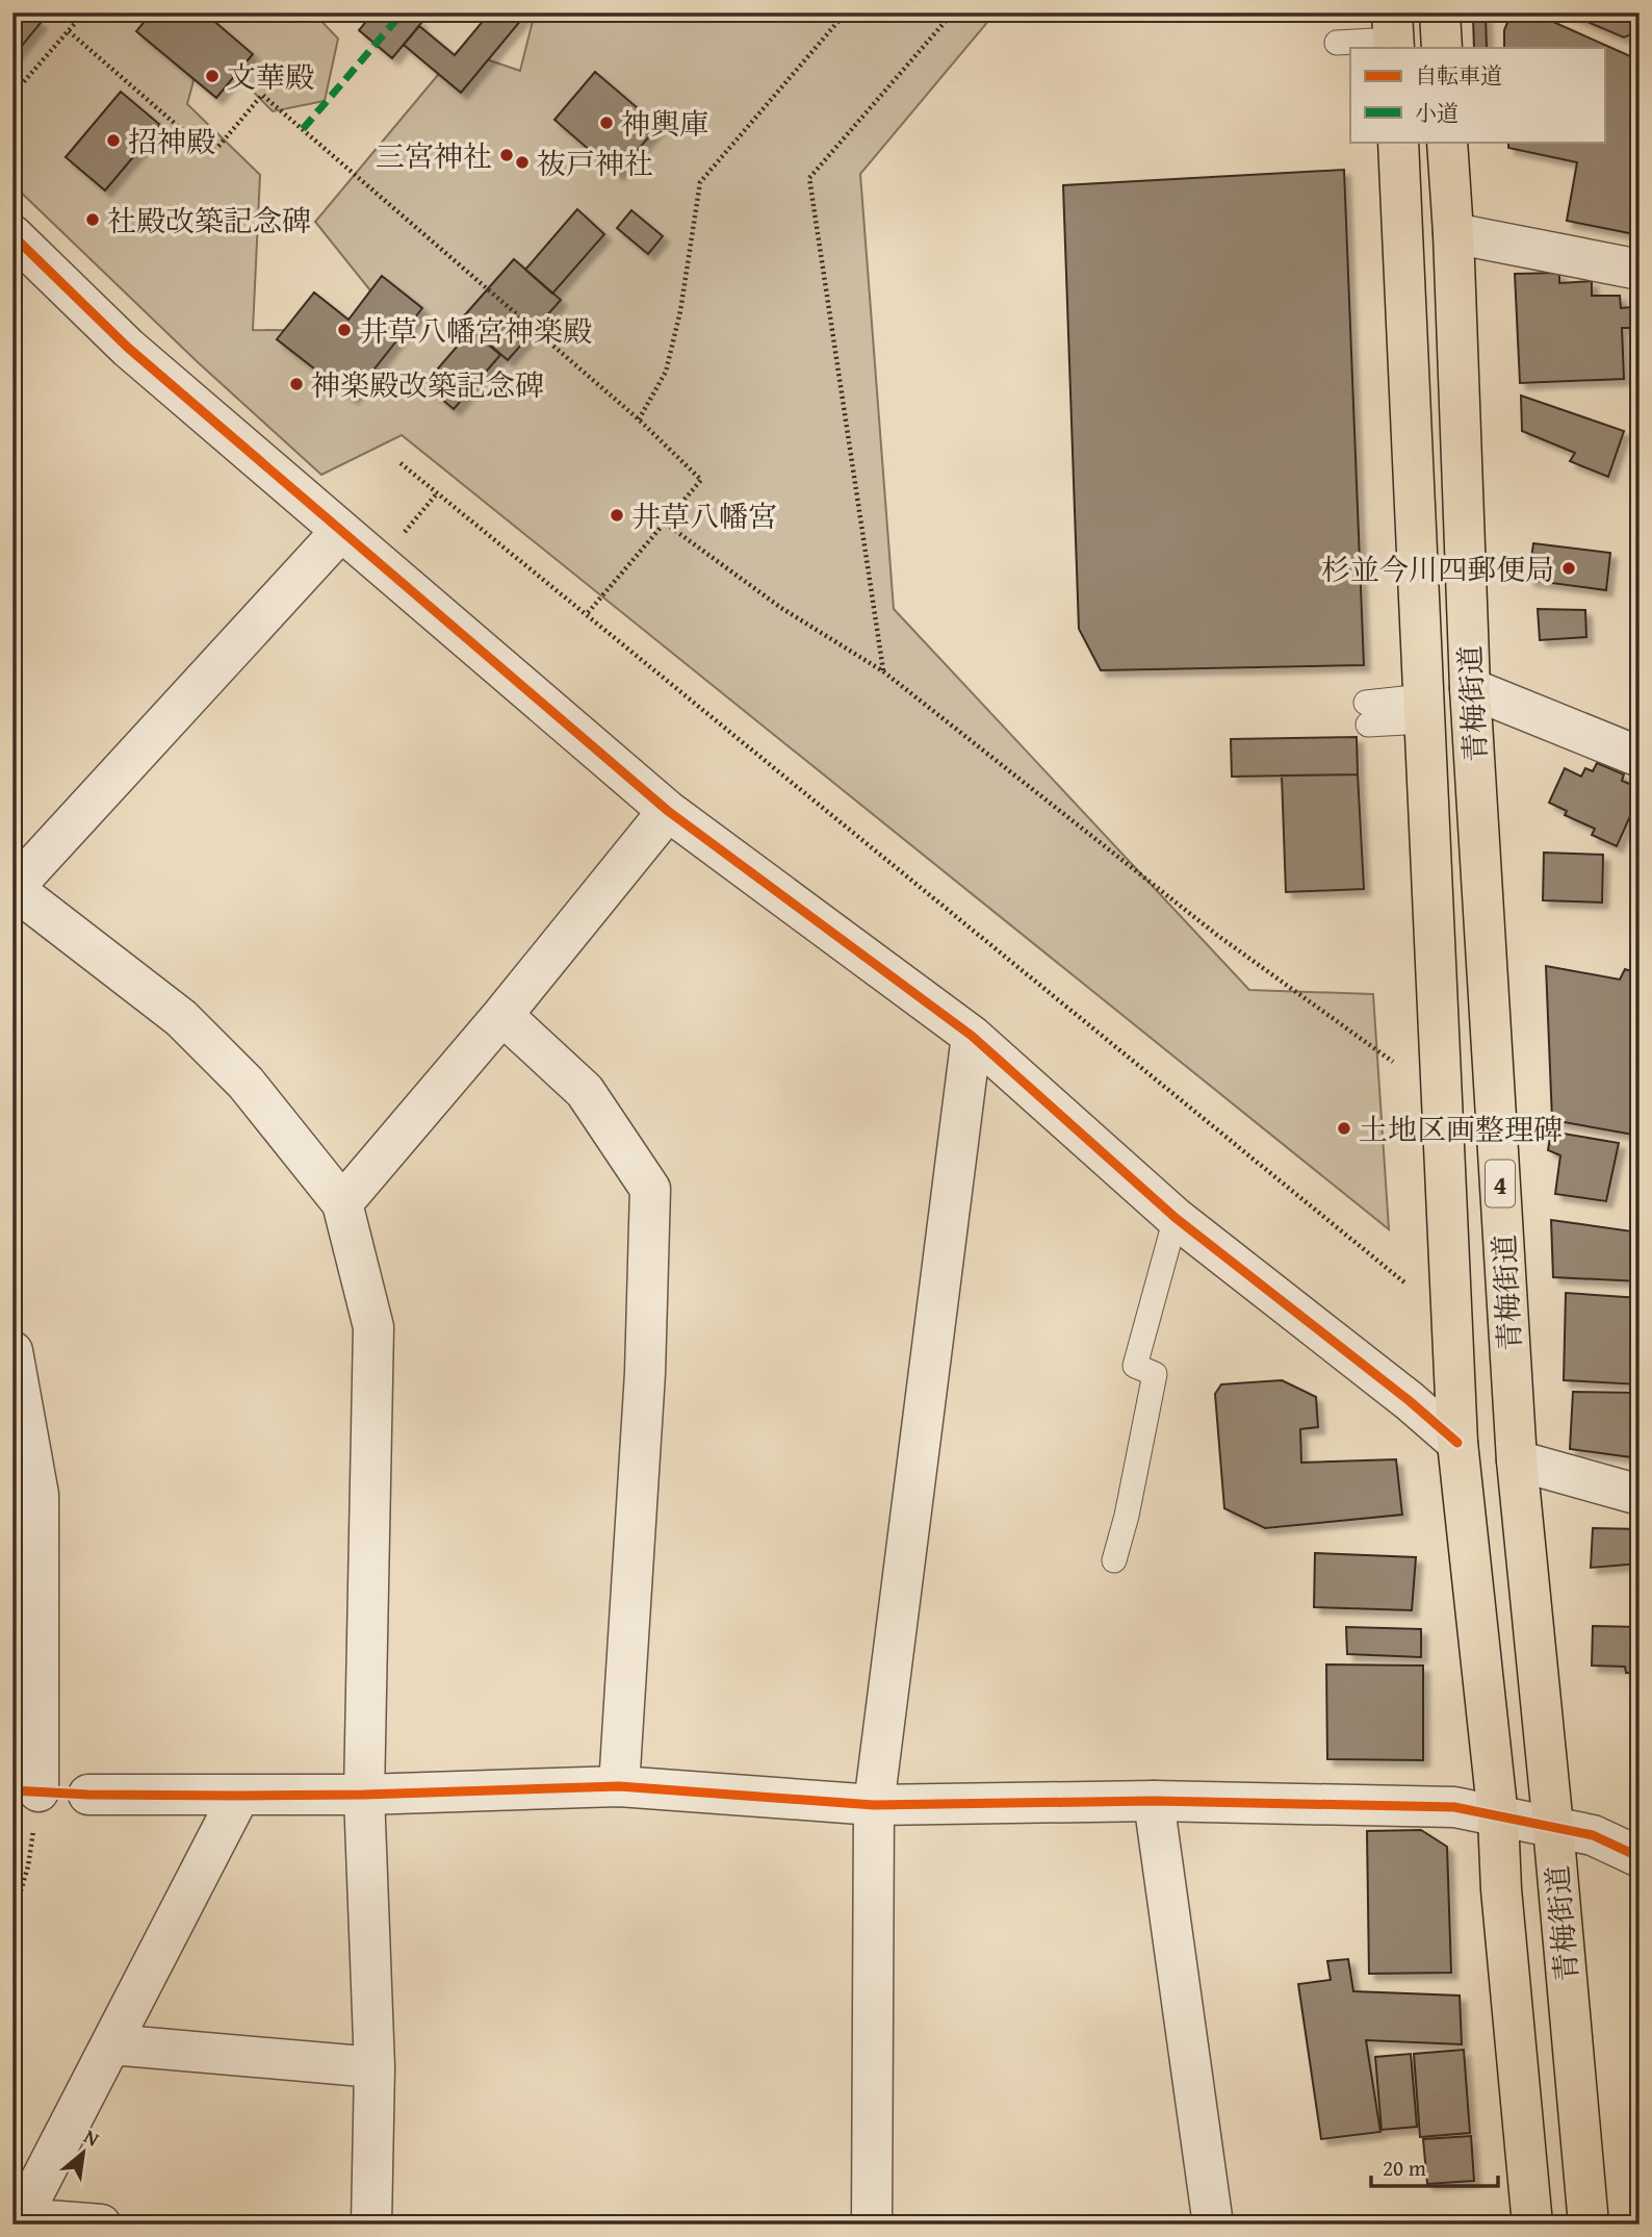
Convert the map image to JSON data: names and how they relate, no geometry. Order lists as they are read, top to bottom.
{
  "streets": {
    "main road": ["青梅街道", "4"]
  },
  "places": [
    "文華殿",
    "神輿庫",
    "招神殿",
    "三宮神社",
    "鿆戸神社",
    "社殿改築記念碑",
    "井草八幡宮神楽殿",
    "神楽殿改築記念碑",
    "井草八幡宮",
    "杉並今川四郵便局",
    "土地区画整理碑"
  ],
  "legend": ["自転車道", "小道"],
  "scale_bar": "20 m",
  "north": "top right"
}
